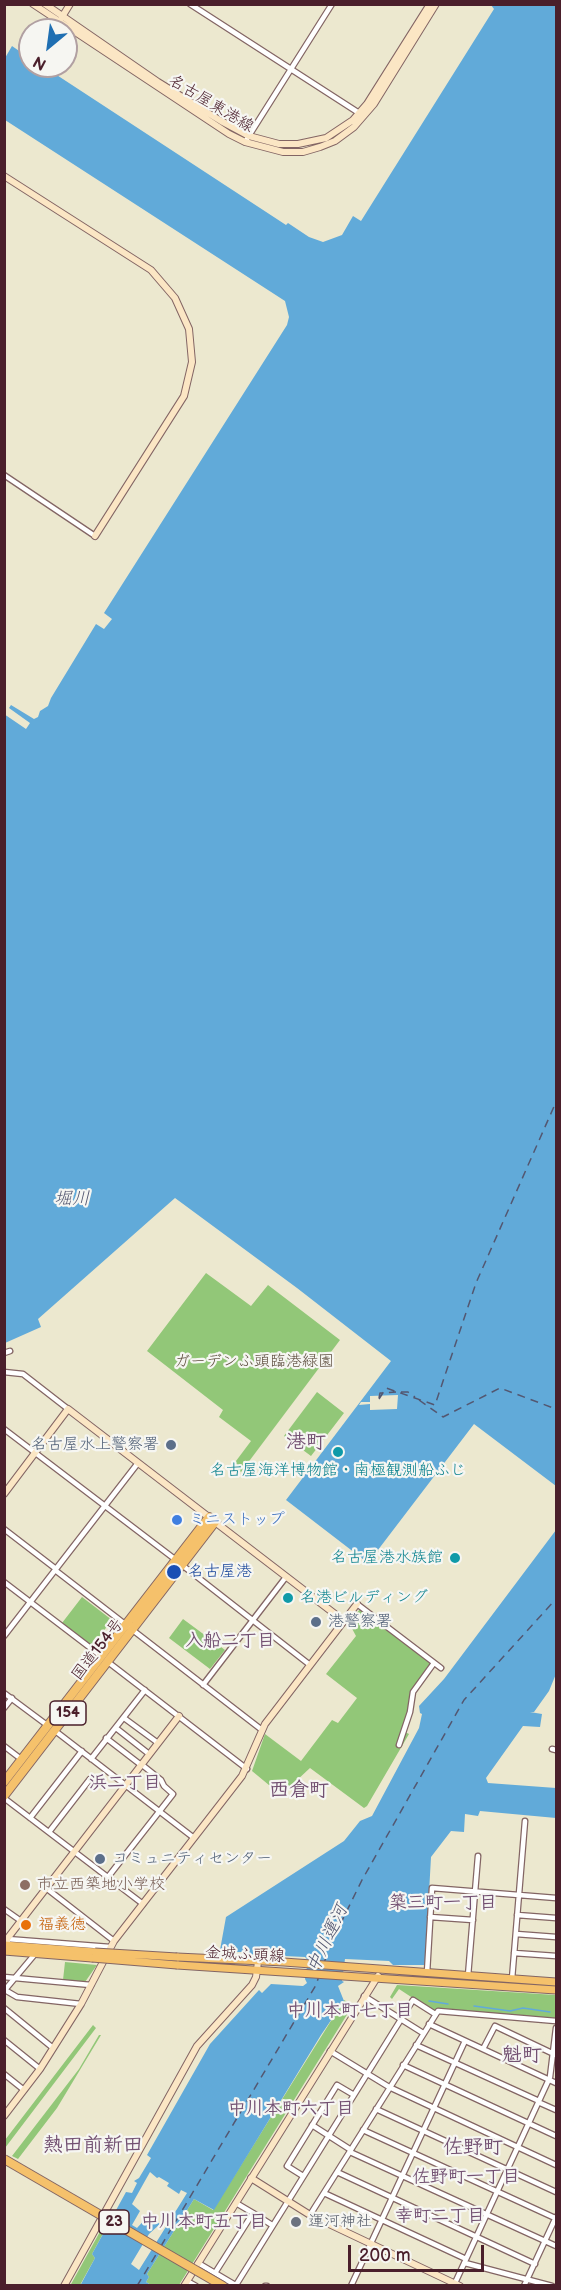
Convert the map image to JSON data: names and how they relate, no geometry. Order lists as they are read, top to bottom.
{
  "streets": {
    "highway": ["国道154号", "154", "23"],
    "main road": ["金城ふ頭線"],
    "street": ["名古屋東港線"]
  },
  "districts": [
    "港町",
    "入船二丁目",
    "浜二丁目",
    "西倉町",
    "築三町一丁目",
    "中川本町七丁目",
    "魁町",
    "中川本町六丁目",
    "熱田前新田",
    "佐野町",
    "佐野町一丁目",
    "幸町二丁目",
    "中川本町五丁目"
  ],
  "water": ["堀川", "中川運河"],
  "parks": ["ガーデンふ頭臨港緑園"],
  "places": [
    "名古屋水上警察署",
    "名古屋海洋博物館・南極観測船ふじ",
    "ミニストップ",
    "名古屋港水族館",
    "名古屋港",
    "名港ビルディング",
    "港警察署",
    "コミュニティセンター",
    "市立西築地小学校",
    "福義徳",
    "運河神社"
  ],
  "scale_bar": "200 m",
  "north": "bottom left"
}
